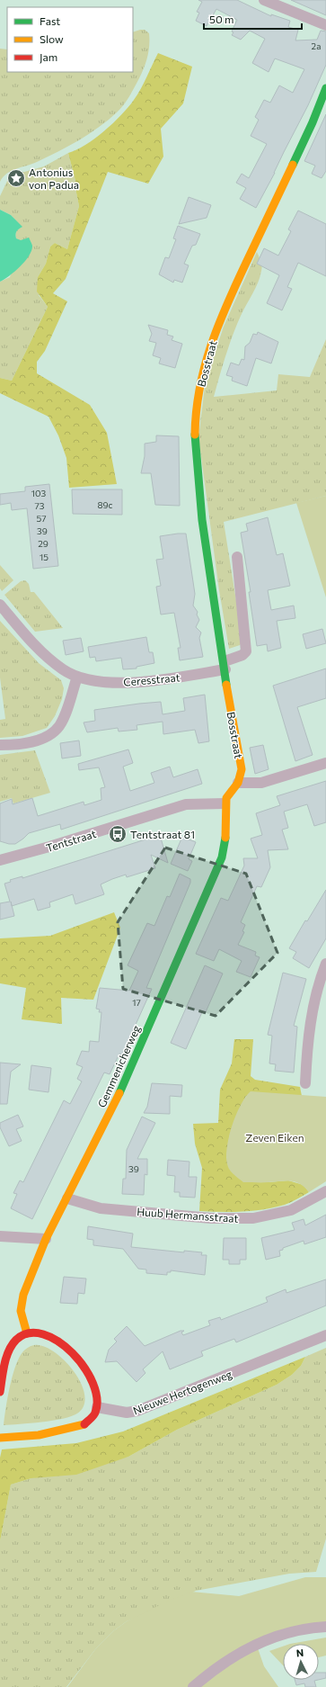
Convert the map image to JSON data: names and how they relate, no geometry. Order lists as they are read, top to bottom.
{
  "streets": {
    "street": [
      "Bosstraat",
      "Ceresstraat",
      "Tentstraat",
      "Gemmenicherweg",
      "Huub Hermansstraat",
      "Nieuwe Hertogenweg"
    ]
  },
  "crossings": [
    ["Bosstraat", "Ceresstraat"],
    ["Bosstraat", "Tentstraat"],
    ["Bosstraat", "Gemmenicherweg"],
    ["Tentstraat", "Gemmenicherweg"],
    ["Gemmenicherweg", "Huub Hermansstraat"]
  ],
  "parks": ["Zeven Eiken"],
  "places": {
    "place": ["Antonius von Padua"],
    "bus stop": ["Tentstraat 81"]
  },
  "house_numbers": [
    "2a",
    "103",
    "89c",
    "73",
    "57",
    "39",
    "29",
    "15",
    "17",
    "39"
  ],
  "legend": ["Fast", "Slow", "Jam"],
  "scale_bar": "50 m",
  "north": "top"
}
